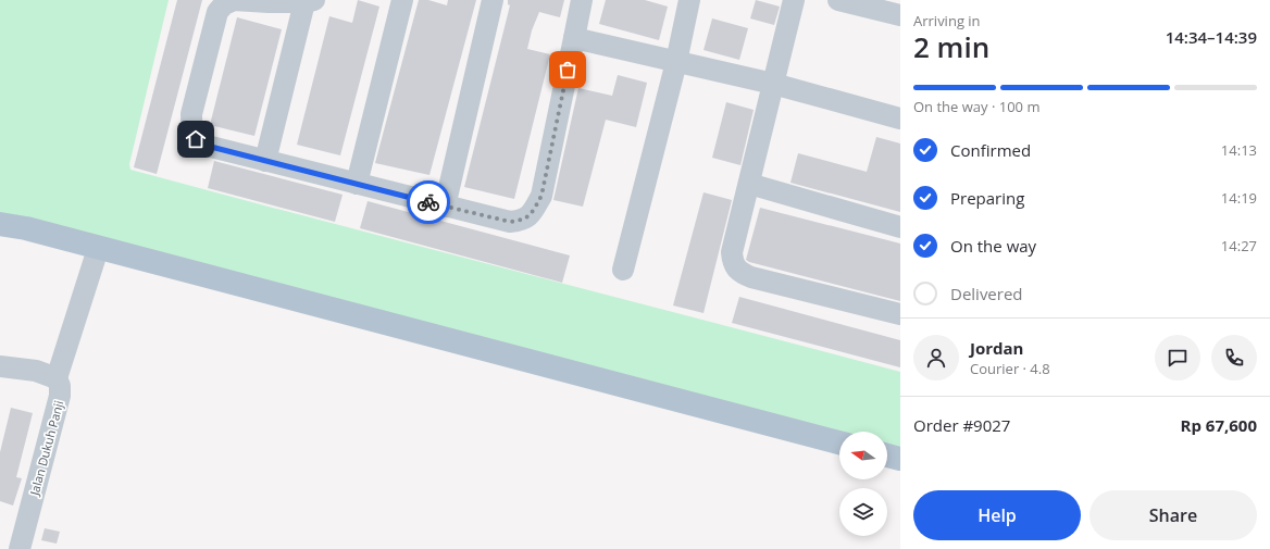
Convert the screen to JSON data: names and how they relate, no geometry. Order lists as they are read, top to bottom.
{
  "streets": {
    "street": ["Jalan Dukuh Panji"]
  },
  "north": "left",
  "page": {
    "heading": ["2 min", "Arriving in", "14:34–14:39"],
    "panel": [
      "Jordan",
      "Courier · 4.8",
      "Order #9027",
      "Rp 67,600"
    ],
    "bar": "On the way · 100 m",
    "list": [
      ["Confirmed", "14:13"],
      ["Preparing", "14:19"],
      ["On the way", "14:27"],
      "Delivered"
    ],
    "buttons": ["Help", "Share"]
  }
}
